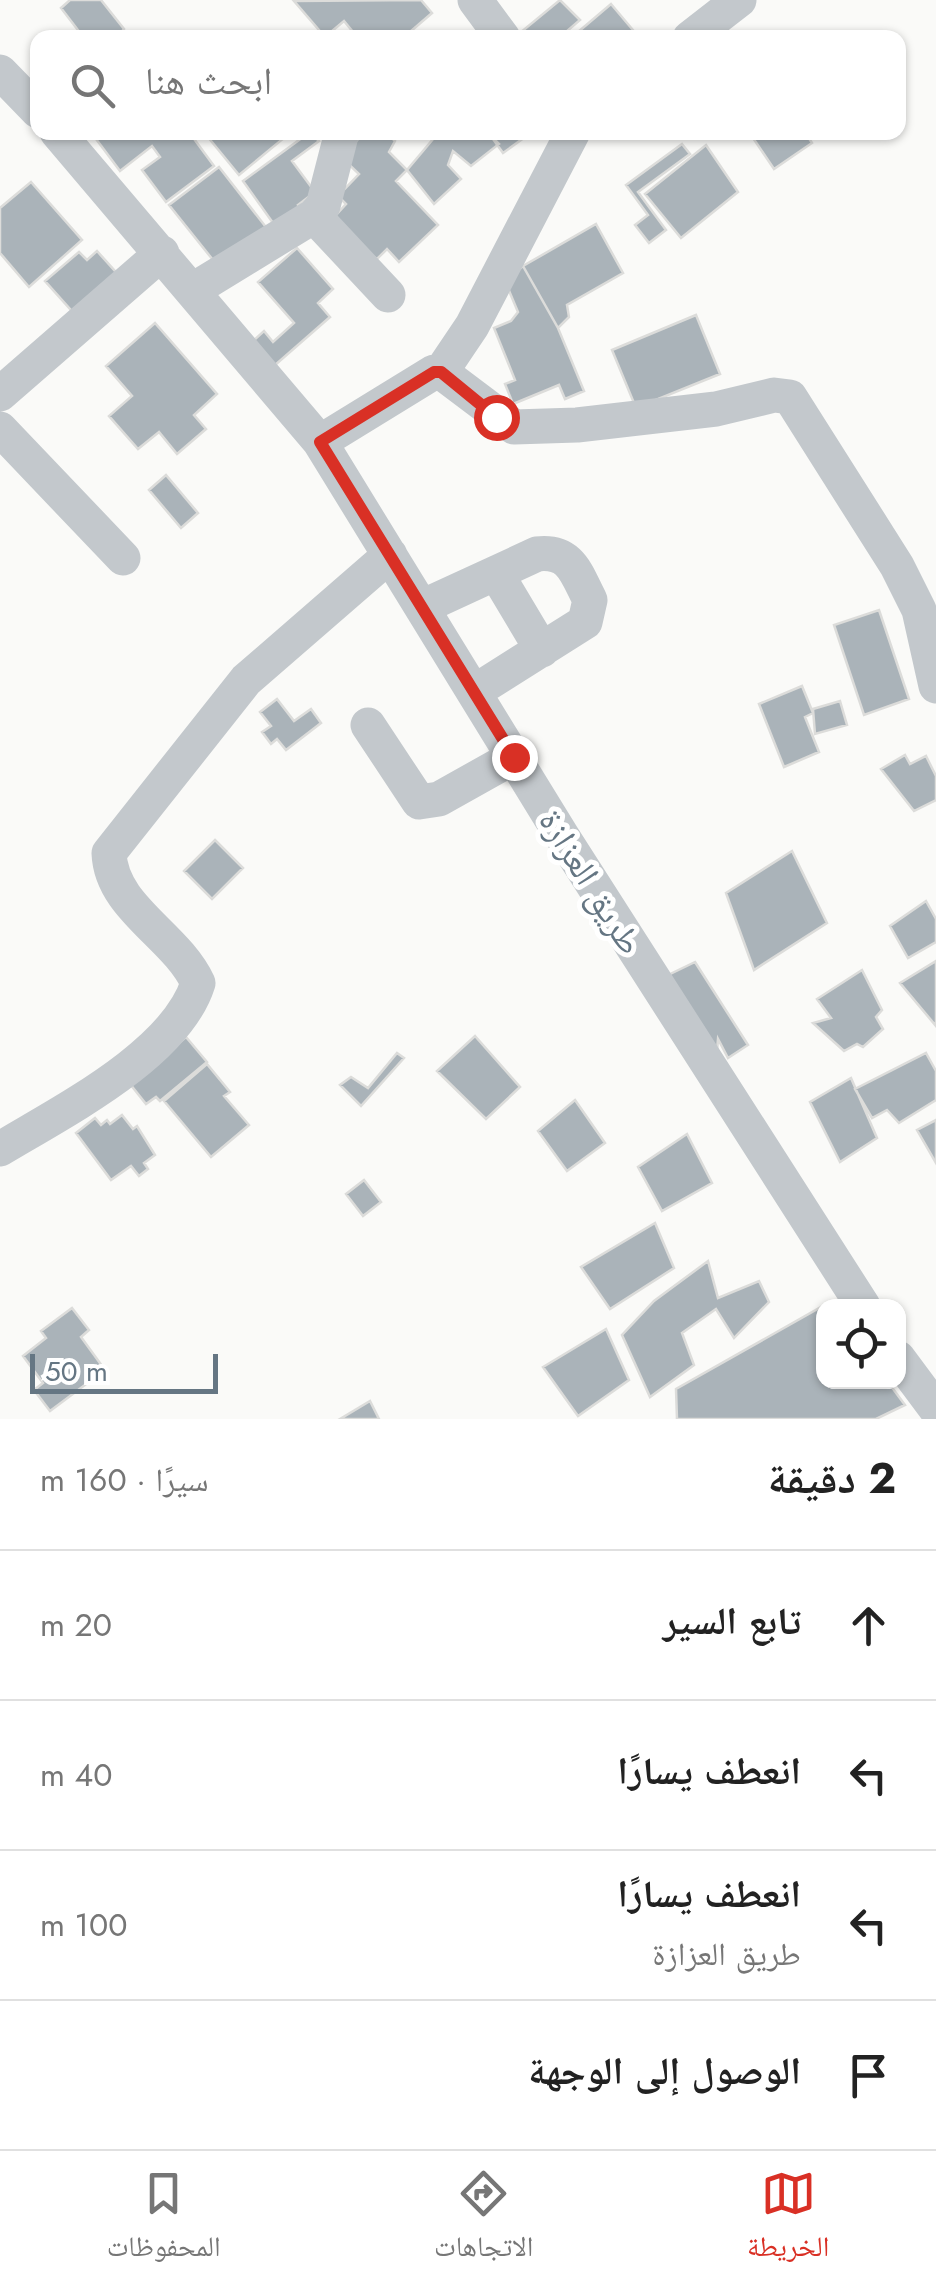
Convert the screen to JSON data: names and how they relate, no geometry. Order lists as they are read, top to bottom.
{
  "streets": {
    "street": ["طريق العزازة"]
  },
  "scale_bar": "50 m",
  "page": {
    "search": "ابحث هنا",
    "scale": "50 m",
    "heading": ["2 دقيقة", "سيرًا · 160 m"],
    "list": [
      ["تابع السير", "20 m"],
      ["انعطف يسارًا", "40 m"],
      ["انعطف يسارًا", "طريق العزازة", "100 m"],
      "الوصول إلى الوجهة"
    ],
    "nav": ["الخريطة", "الاتجاهات", "المحفوظات"]
  }
}
